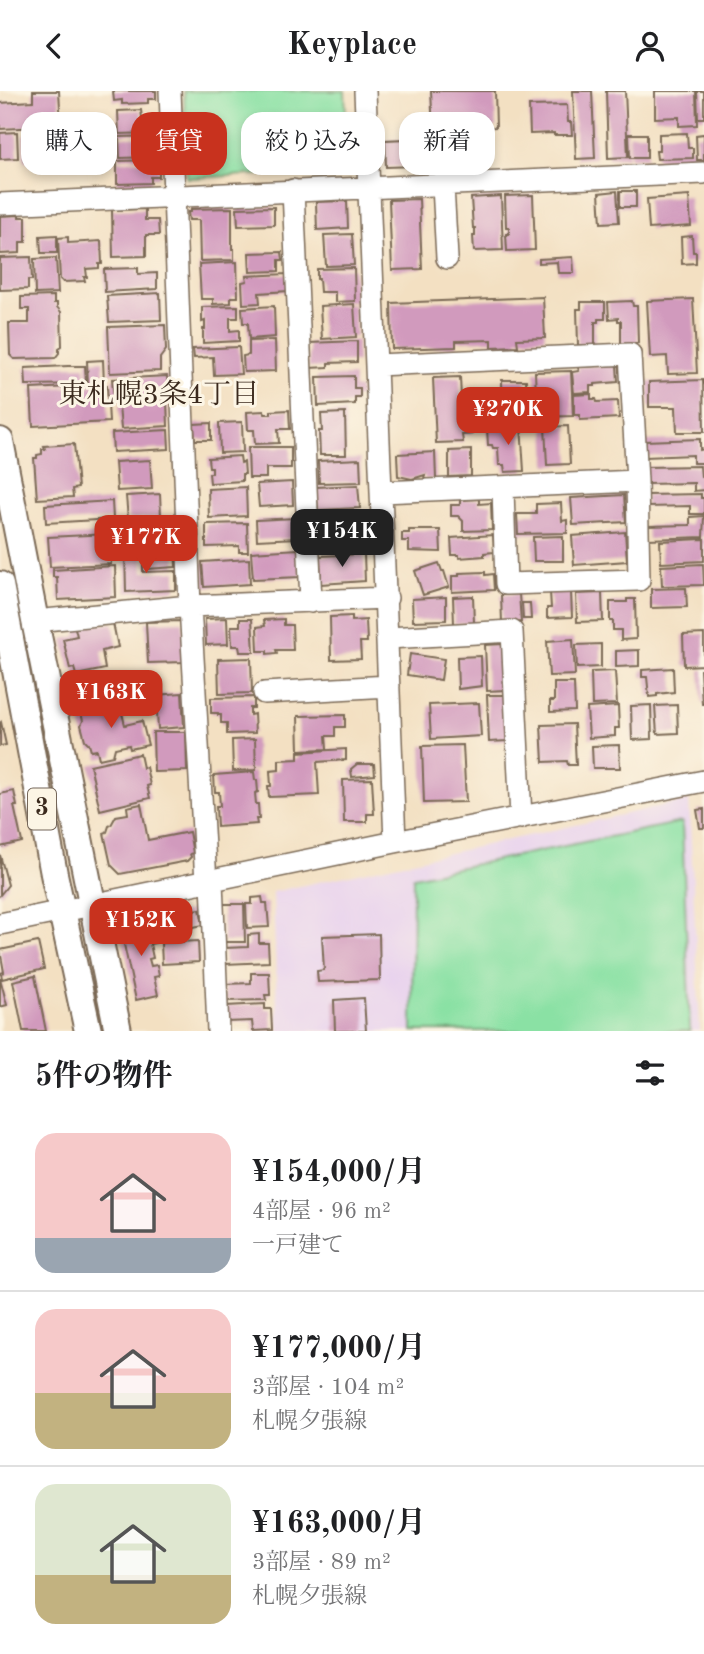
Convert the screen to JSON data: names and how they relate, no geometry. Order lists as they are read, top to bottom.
{
  "streets": {
    "main road": ["3"]
  },
  "districts": ["東札幌3条4丁目"],
  "page": {
    "header": "Keyplace",
    "chip": [
      "購入",
      "賃貸",
      "絞り込み",
      "新着"
    ],
    "price": [
      "¥270K",
      "¥154K",
      "¥177K",
      "¥163K",
      "¥152K"
    ],
    "heading": "5件の物件",
    "list": [
      {
        "name": "¥154,000/月",
        "note": "4部屋 · 96 m² · 一戸建て"
      },
      {
        "name": "¥177,000/月",
        "note": "3部屋 · 104 m² · 札幌夕張線"
      },
      {
        "name": "¥163,000/月",
        "note": "3部屋 · 89 m² · 札幌夕張線"
      }
    ]
  }
}
